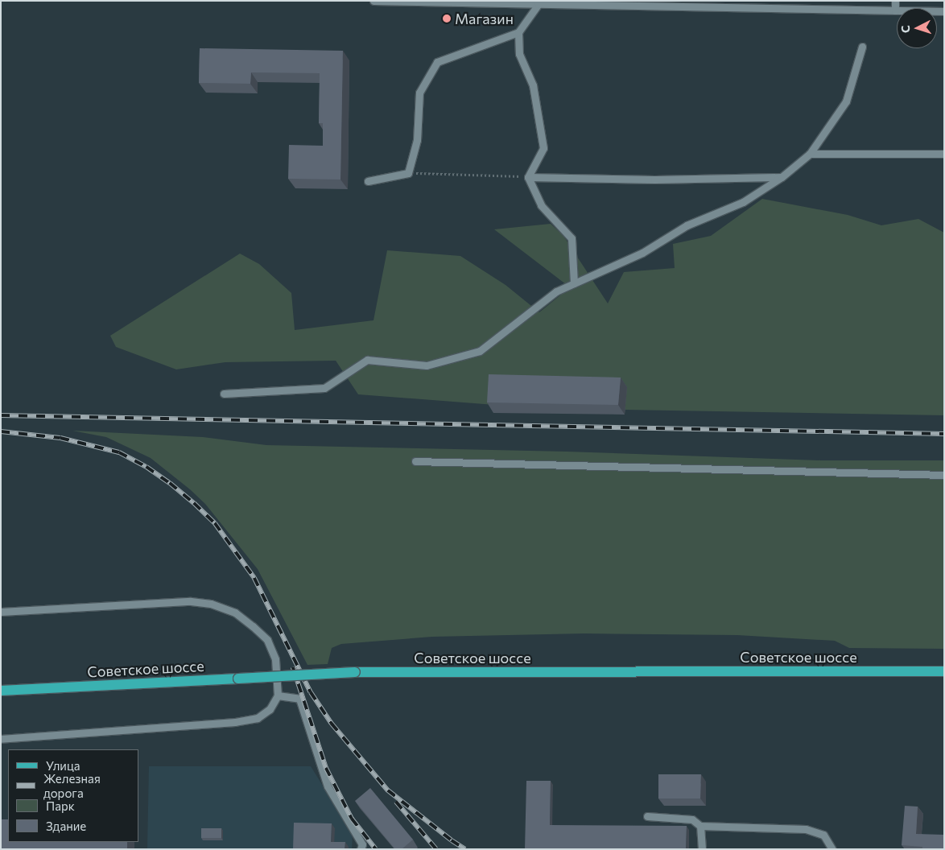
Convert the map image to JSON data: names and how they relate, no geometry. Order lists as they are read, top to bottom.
{
  "streets": {
    "main road": ["Советское шоссе"]
  },
  "places": ["Магазин"],
  "legend": [
    "Улица",
    "Железная дорога",
    "Парк",
    "Здание"
  ],
  "north": "left"
}
